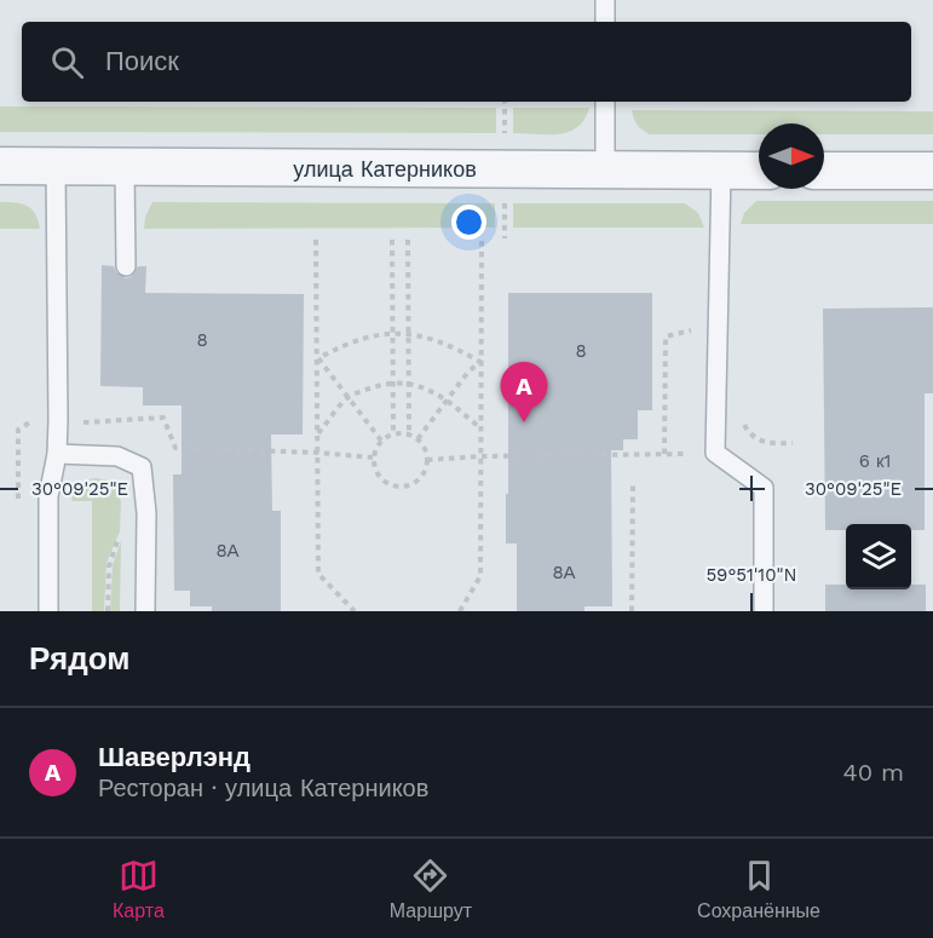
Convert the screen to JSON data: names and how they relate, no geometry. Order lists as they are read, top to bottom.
{
  "streets": {
    "street": ["улица Катерников"]
  },
  "house_numbers": [
    "8",
    "8",
    "6 к1",
    "8А",
    "8А"
  ],
  "north": "right",
  "page": {
    "search": "Поиск",
    "pins": "A",
    "heading": "Рядом",
    "list": [
      {
        "mark": "A",
        "name": "Шаверлэнд",
        "note": "Ресторан · улица Катерников",
        "value": "40 m"
      }
    ],
    "nav": ["Карта", "Маршрут", "Сохранённые"]
  },
  "coordinates": ["30°09'25\"E", "59°51'10\"N"]
}
